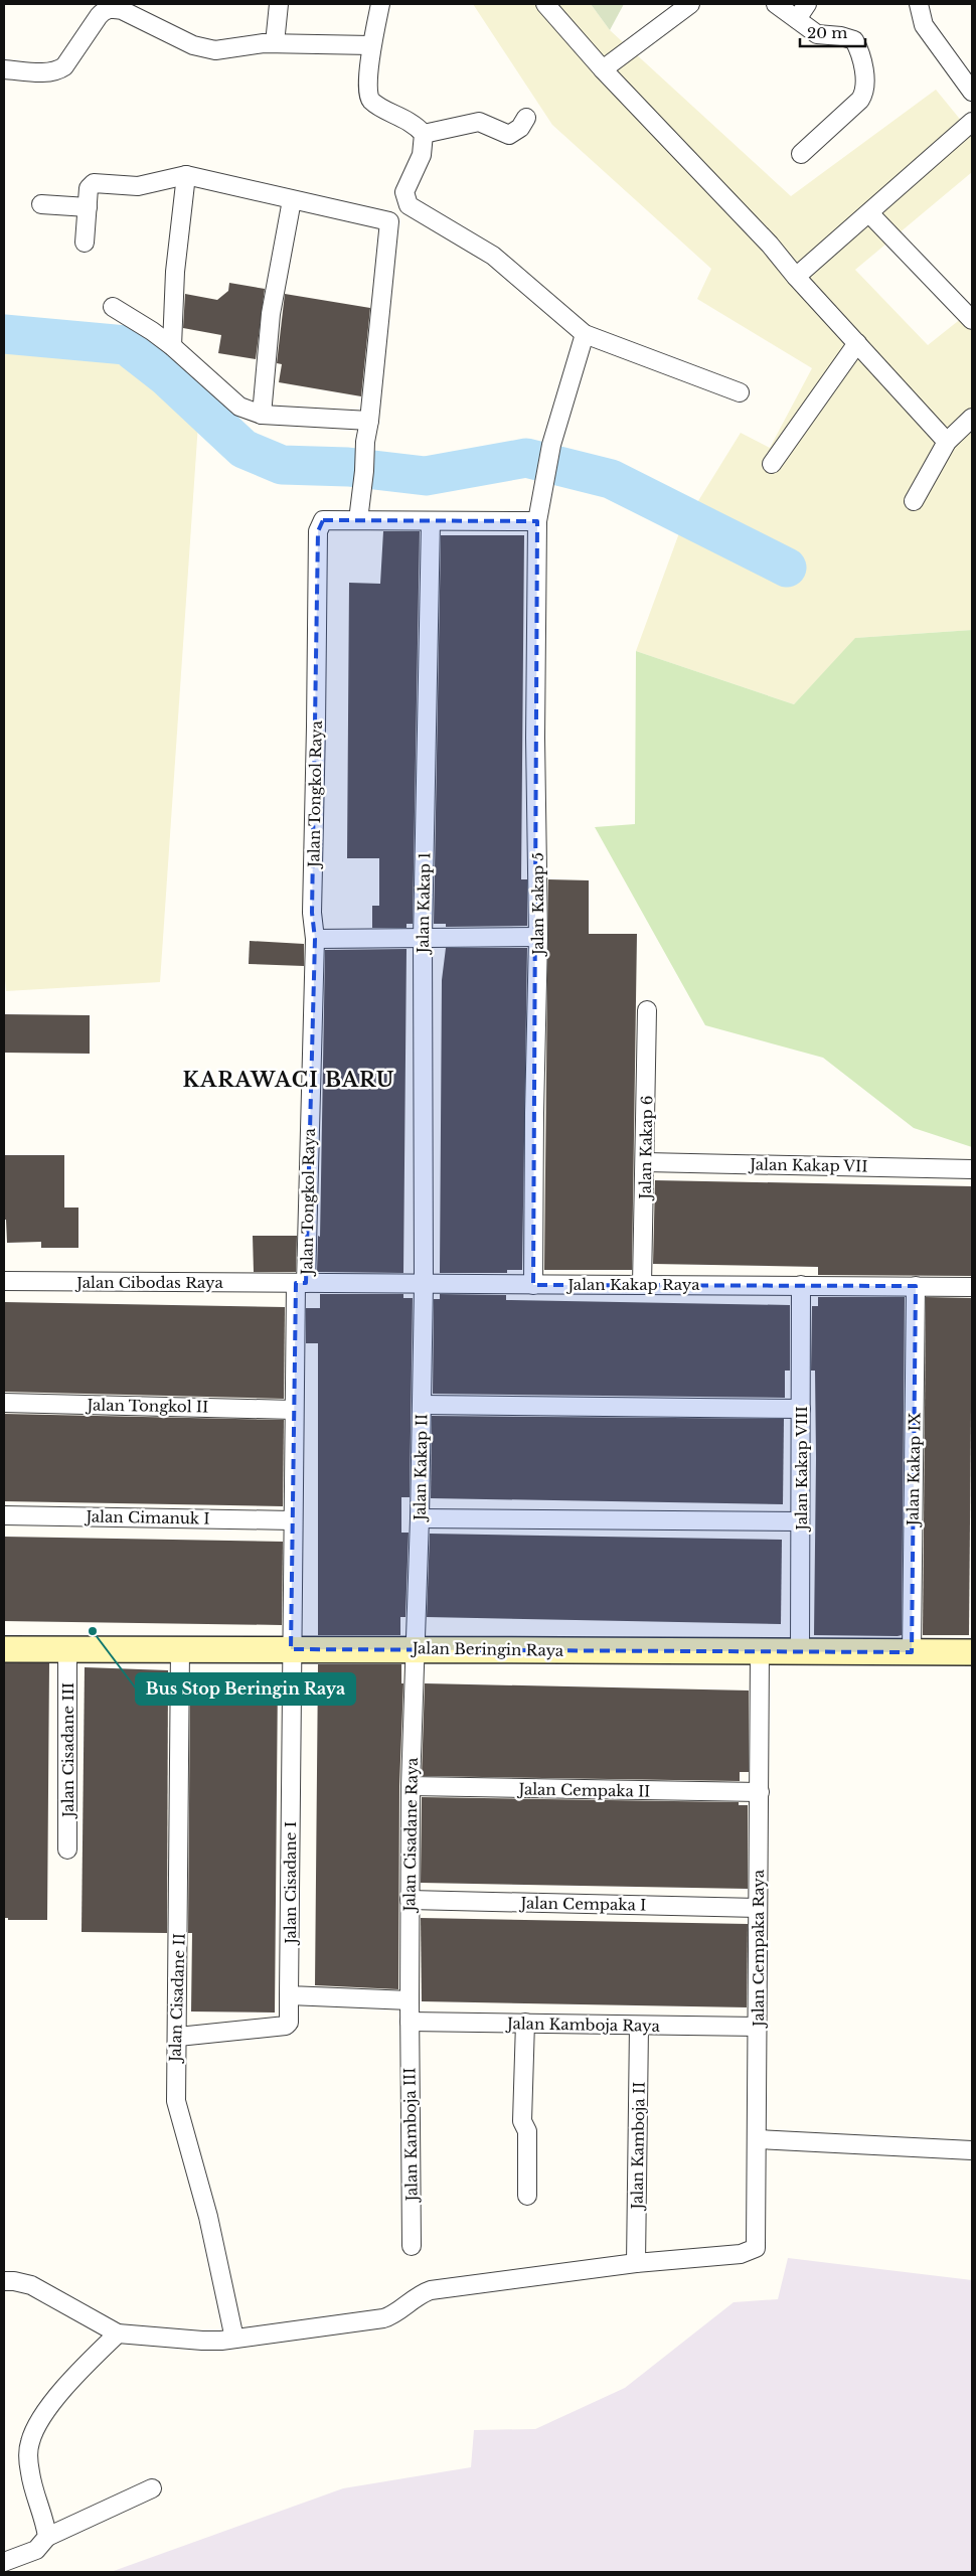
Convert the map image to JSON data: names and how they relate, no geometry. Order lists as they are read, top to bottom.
{
  "streets": {
    "street": [
      "Jalan Tongkol Raya",
      "Jalan Kakap 1",
      "Jalan Kakap 5",
      "Jalan Kakap 6",
      "Jalan Kakap VII",
      "Jalan Cibodas Raya",
      "Jalan Kakap Raya",
      "Jalan Tongkol II",
      "Jalan Kakap II",
      "Jalan Kakap VIII",
      "Jalan Kakap IX",
      "Jalan Cimanuk I",
      "Jalan Beringin Raya",
      "Jalan Cisadane III",
      "Jalan Cempaka II",
      "Jalan Cisadane Raya",
      "Jalan Cisadane I",
      "Jalan Cempaka I",
      "Jalan Cempaka Raya",
      "Jalan Cisadane II",
      "Jalan Kamboja Raya",
      "Jalan Kamboja III",
      "Jalan Kamboja II"
    ]
  },
  "crossings": [
    ["Jalan Tongkol Raya", "Jalan Kakap 1"],
    ["Jalan Tongkol Raya", "Jalan Kakap 5"],
    ["Jalan Tongkol Raya", "Jalan Cibodas Raya"],
    ["Jalan Tongkol Raya", "Jalan Kakap Raya"],
    ["Jalan Tongkol Raya", "Jalan Tongkol II"],
    ["Jalan Tongkol Raya", "Jalan Cimanuk I"],
    ["Jalan Tongkol Raya", "Jalan Beringin Raya"],
    ["Jalan Tongkol Raya", "Jalan Cisadane I"],
    ["Jalan Kakap 1", "Jalan Kakap Raya"],
    ["Jalan Kakap 1", "Jalan Kakap II"],
    ["Jalan Kakap 5", "Jalan Kakap Raya"],
    ["Jalan Kakap 6", "Jalan Kakap VII"],
    ["Jalan Kakap 6", "Jalan Kakap Raya"],
    ["Jalan Cibodas Raya", "Jalan Kakap Raya"],
    ["Jalan Kakap Raya", "Jalan Kakap II"],
    ["Jalan Kakap Raya", "Jalan Kakap VIII"],
    ["Jalan Kakap Raya", "Jalan Kakap IX"],
    ["Jalan Kakap II", "Jalan Beringin Raya"],
    ["Jalan Kakap II", "Jalan Cisadane Raya"],
    ["Jalan Kakap VIII", "Jalan Beringin Raya"],
    ["Jalan Kakap IX", "Jalan Beringin Raya"],
    ["Jalan Beringin Raya", "Jalan Cisadane III"],
    ["Jalan Beringin Raya", "Jalan Cisadane Raya"],
    ["Jalan Beringin Raya", "Jalan Cisadane I"],
    ["Jalan Beringin Raya", "Jalan Cempaka Raya"],
    ["Jalan Beringin Raya", "Jalan Cisadane II"],
    ["Jalan Cempaka II", "Jalan Cisadane Raya"],
    ["Jalan Cempaka II", "Jalan Cempaka Raya"],
    ["Jalan Cisadane Raya", "Jalan Cempaka I"],
    ["Jalan Cisadane Raya", "Jalan Kamboja Raya"],
    ["Jalan Cisadane Raya", "Jalan Kamboja III"],
    ["Jalan Cisadane I", "Jalan Cisadane II"],
    ["Jalan Cempaka I", "Jalan Cempaka Raya"],
    ["Jalan Cempaka Raya", "Jalan Kamboja Raya"],
    ["Jalan Cempaka Raya", "Jalan Kamboja II"],
    ["Jalan Kamboja Raya", "Jalan Kamboja III"],
    ["Jalan Kamboja Raya", "Jalan Kamboja II"]
  ],
  "districts": ["KARAWACI BARU"],
  "places": ["Bus Stop Beringin Raya"],
  "scale_bar": "20 m"
}
